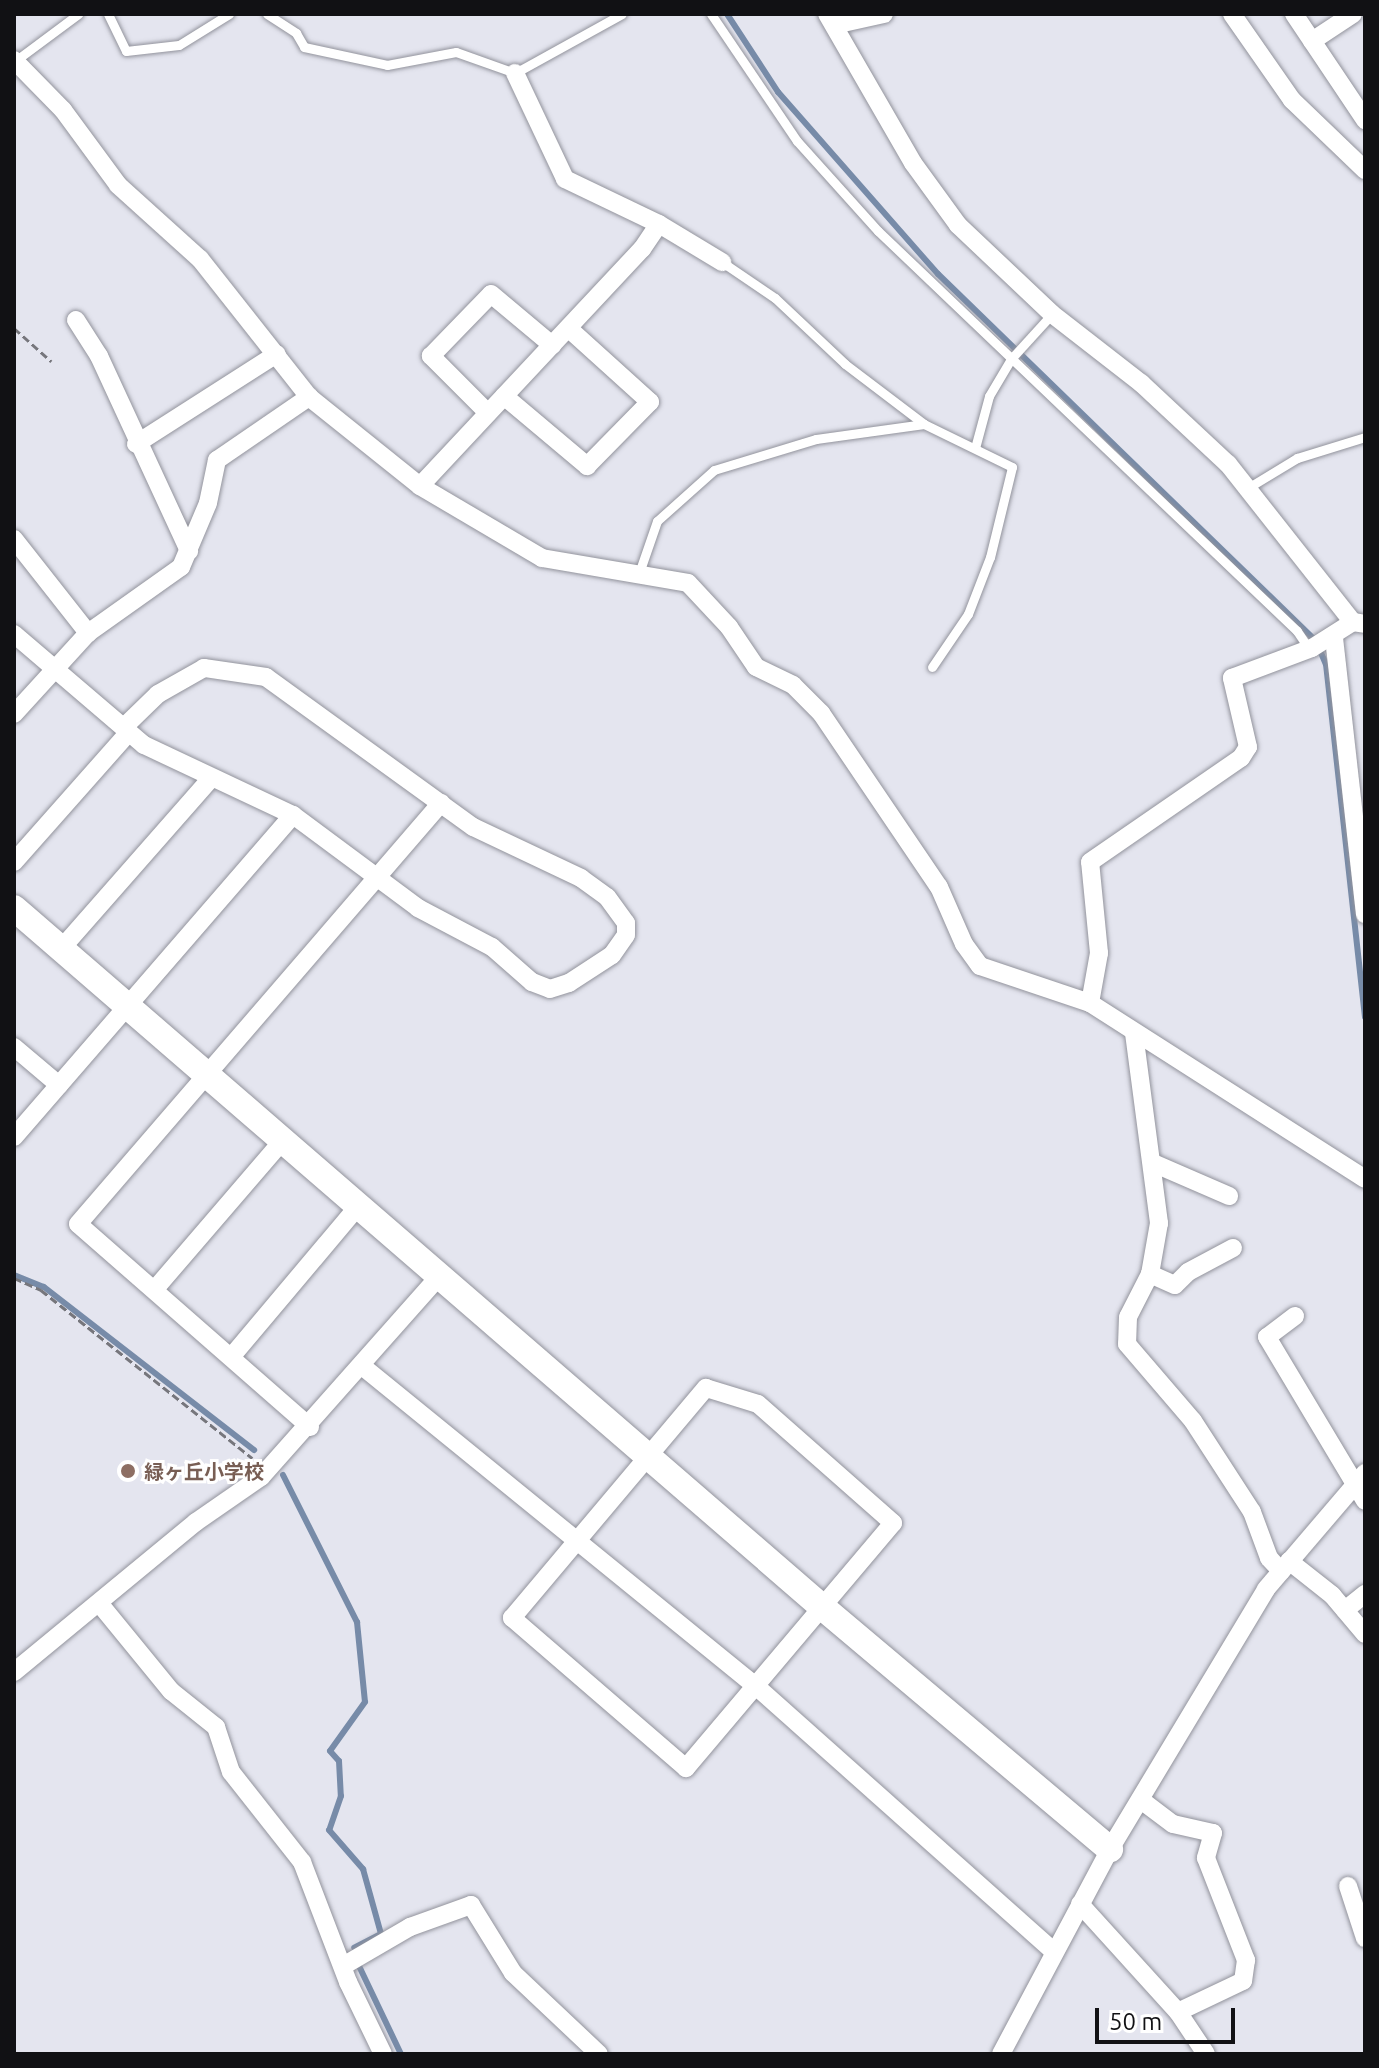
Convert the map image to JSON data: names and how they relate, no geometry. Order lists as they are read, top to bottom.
{
  "places": ["緑ヶ丘小学校"],
  "scale_bar": "50 m"
}
